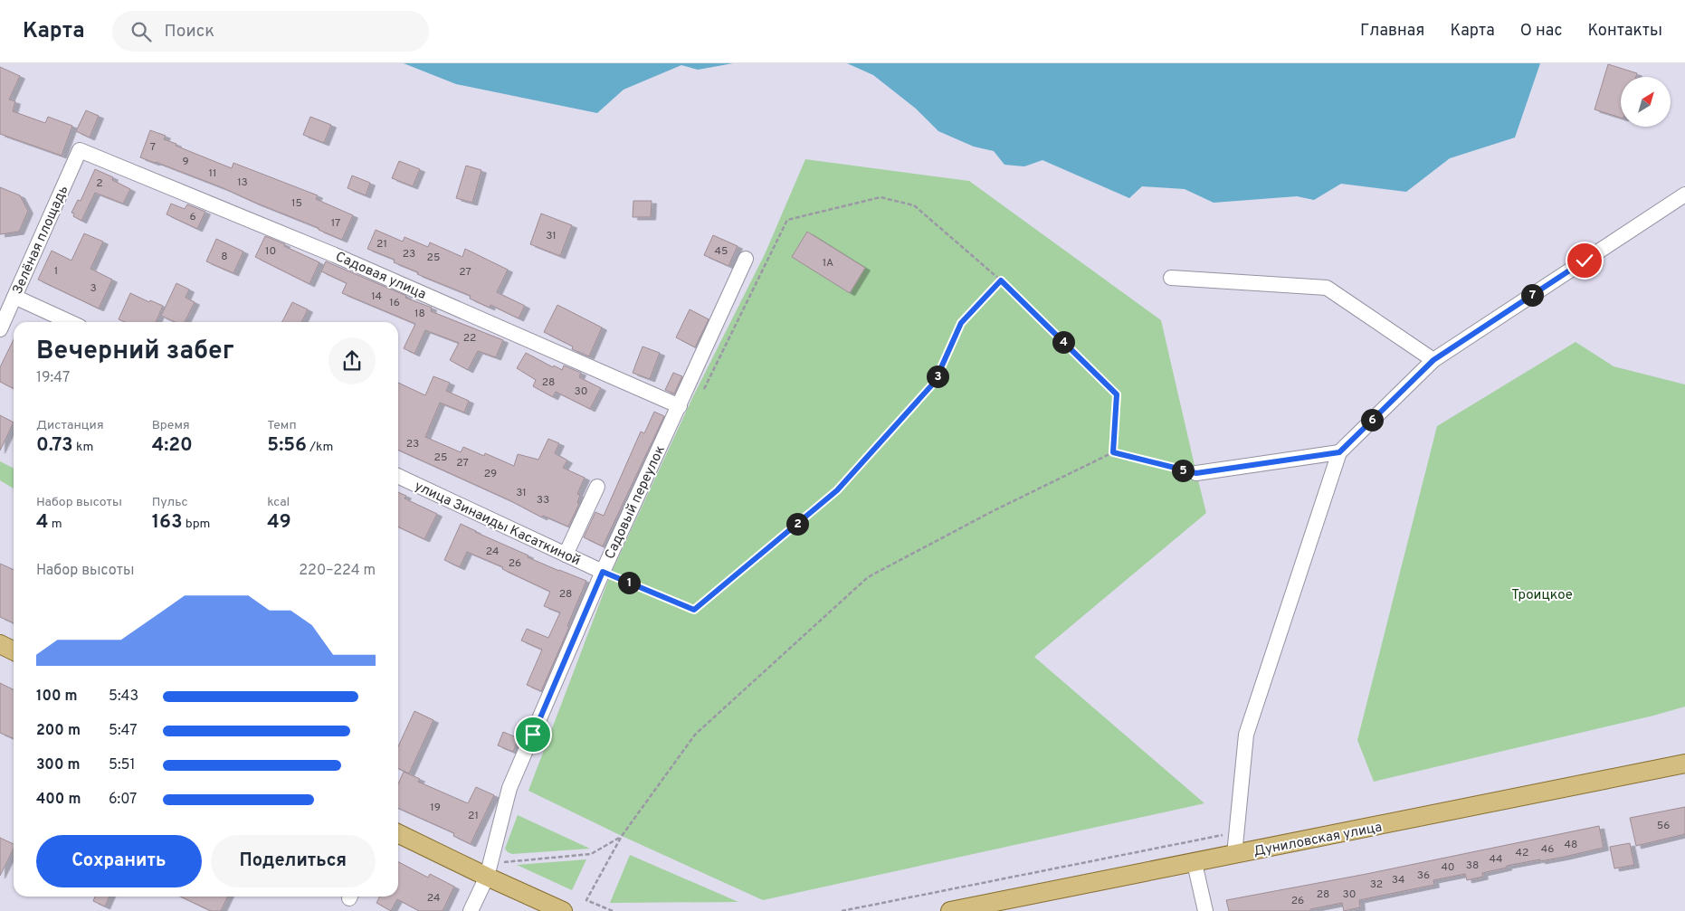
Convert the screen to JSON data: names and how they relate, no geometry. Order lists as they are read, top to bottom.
{
  "streets": {
    "main road": ["Дуниловская улица"],
    "street": [
      "Зелёная площадь",
      "Садовая улица",
      "Садовый переулок",
      "улица Зинаиды Касаткиной"
    ]
  },
  "crossings": [
    ["Зелёная площадь", "Садовая улица"],
    ["Садовая улица", "Садовый переулок"],
    ["Садовый переулок", "улица Зинаиды Касаткиной"]
  ],
  "parks": ["Троицкое"],
  "house_numbers": [
    "7",
    "9",
    "11",
    "13",
    "2",
    "15",
    "6",
    "17",
    "31",
    "21",
    "10",
    "45",
    "23",
    "8",
    "25",
    "1А",
    "1",
    "27",
    "3",
    "14",
    "16",
    "18",
    "22",
    "28",
    "30",
    "23",
    "25",
    "27",
    "29",
    "31",
    "33",
    "24",
    "26",
    "28",
    "19",
    "21",
    "56",
    "48",
    "46",
    "42",
    "44",
    "38",
    "40",
    "36",
    "34",
    "32",
    "28",
    "30",
    "24",
    "26"
  ],
  "north": "top right",
  "page": {
    "header": "Карта",
    "search": "Поиск",
    "nav": [
      "Главная",
      "Карта",
      "О нас",
      "Контакты"
    ],
    "pins": [
      "7",
      "4",
      "3",
      "6",
      "5",
      "2",
      "1"
    ],
    "heading": ["Вечерний забег", "19:47"],
    "stats": [
      ["Дистанция", "0.73 km"],
      ["Время", "4:20"],
      ["Темп", "5:56 /km"],
      ["Набор высоты", "4 m"],
      ["Пульс", "163 bpm"],
      ["kcal", "49"]
    ],
    "chart": ["Набор высоты", "220–224 m"],
    "list": [
      {
        "name": "100 m",
        "note": "5:43"
      },
      {
        "name": "200 m",
        "note": "5:47"
      },
      {
        "name": "300 m",
        "note": "5:51"
      },
      {
        "name": "400 m",
        "note": "6:07"
      }
    ],
    "buttons": ["Сохранить", "Поделиться"]
  }
}
